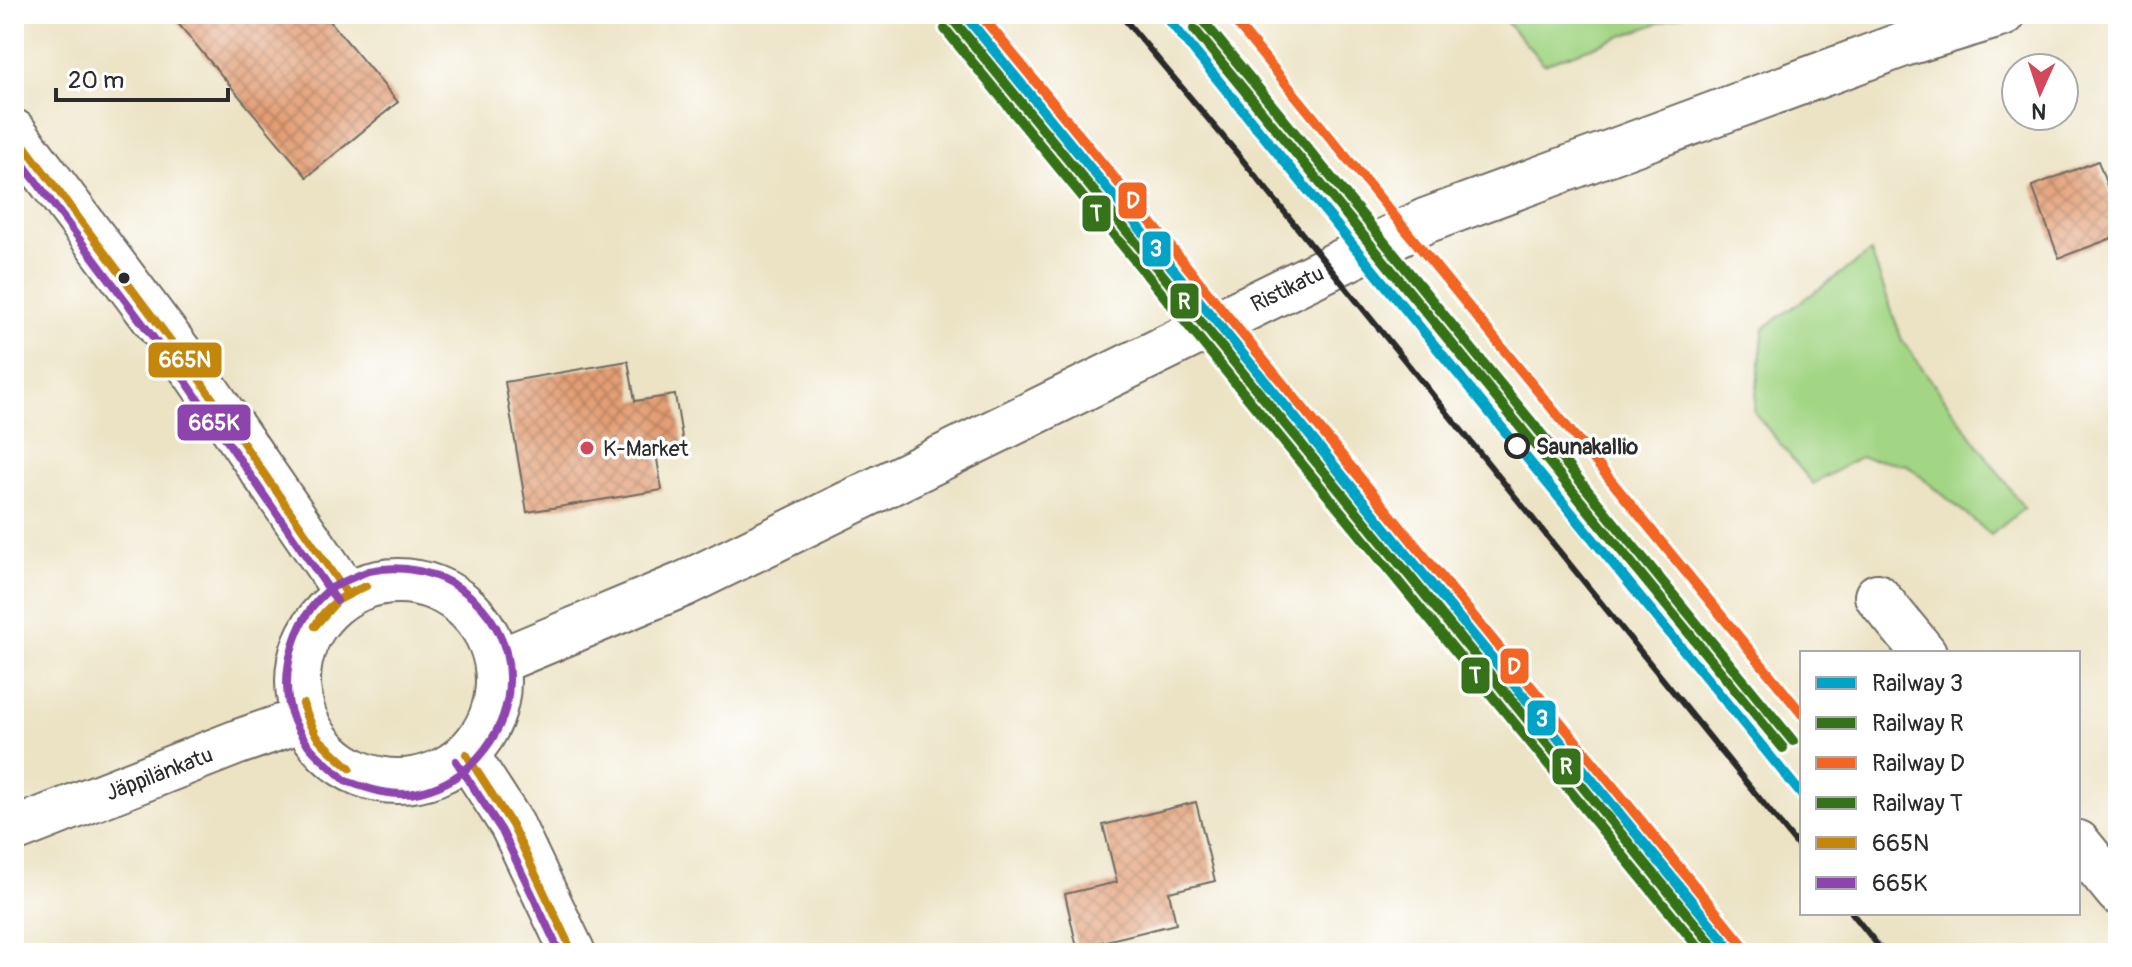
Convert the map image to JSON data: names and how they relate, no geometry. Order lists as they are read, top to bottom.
{
  "streets": {
    "street": ["Ristikatu", "Jäppilänkatu"]
  },
  "crossings": [
    ["Ristikatu", "Jäppilänkatu"]
  ],
  "places": ["Saunakallio", "K-Market"],
  "lines": [
    "rail line 3",
    "rail line D",
    "rail line R",
    "rail line T",
    "transit line 665N",
    "transit line 665K"
  ],
  "legend": [
    "Railway 3",
    "Railway R",
    "Railway D",
    "Railway T",
    "665N",
    "665K"
  ],
  "scale_bar": "20 m",
  "north": "bottom"
}
